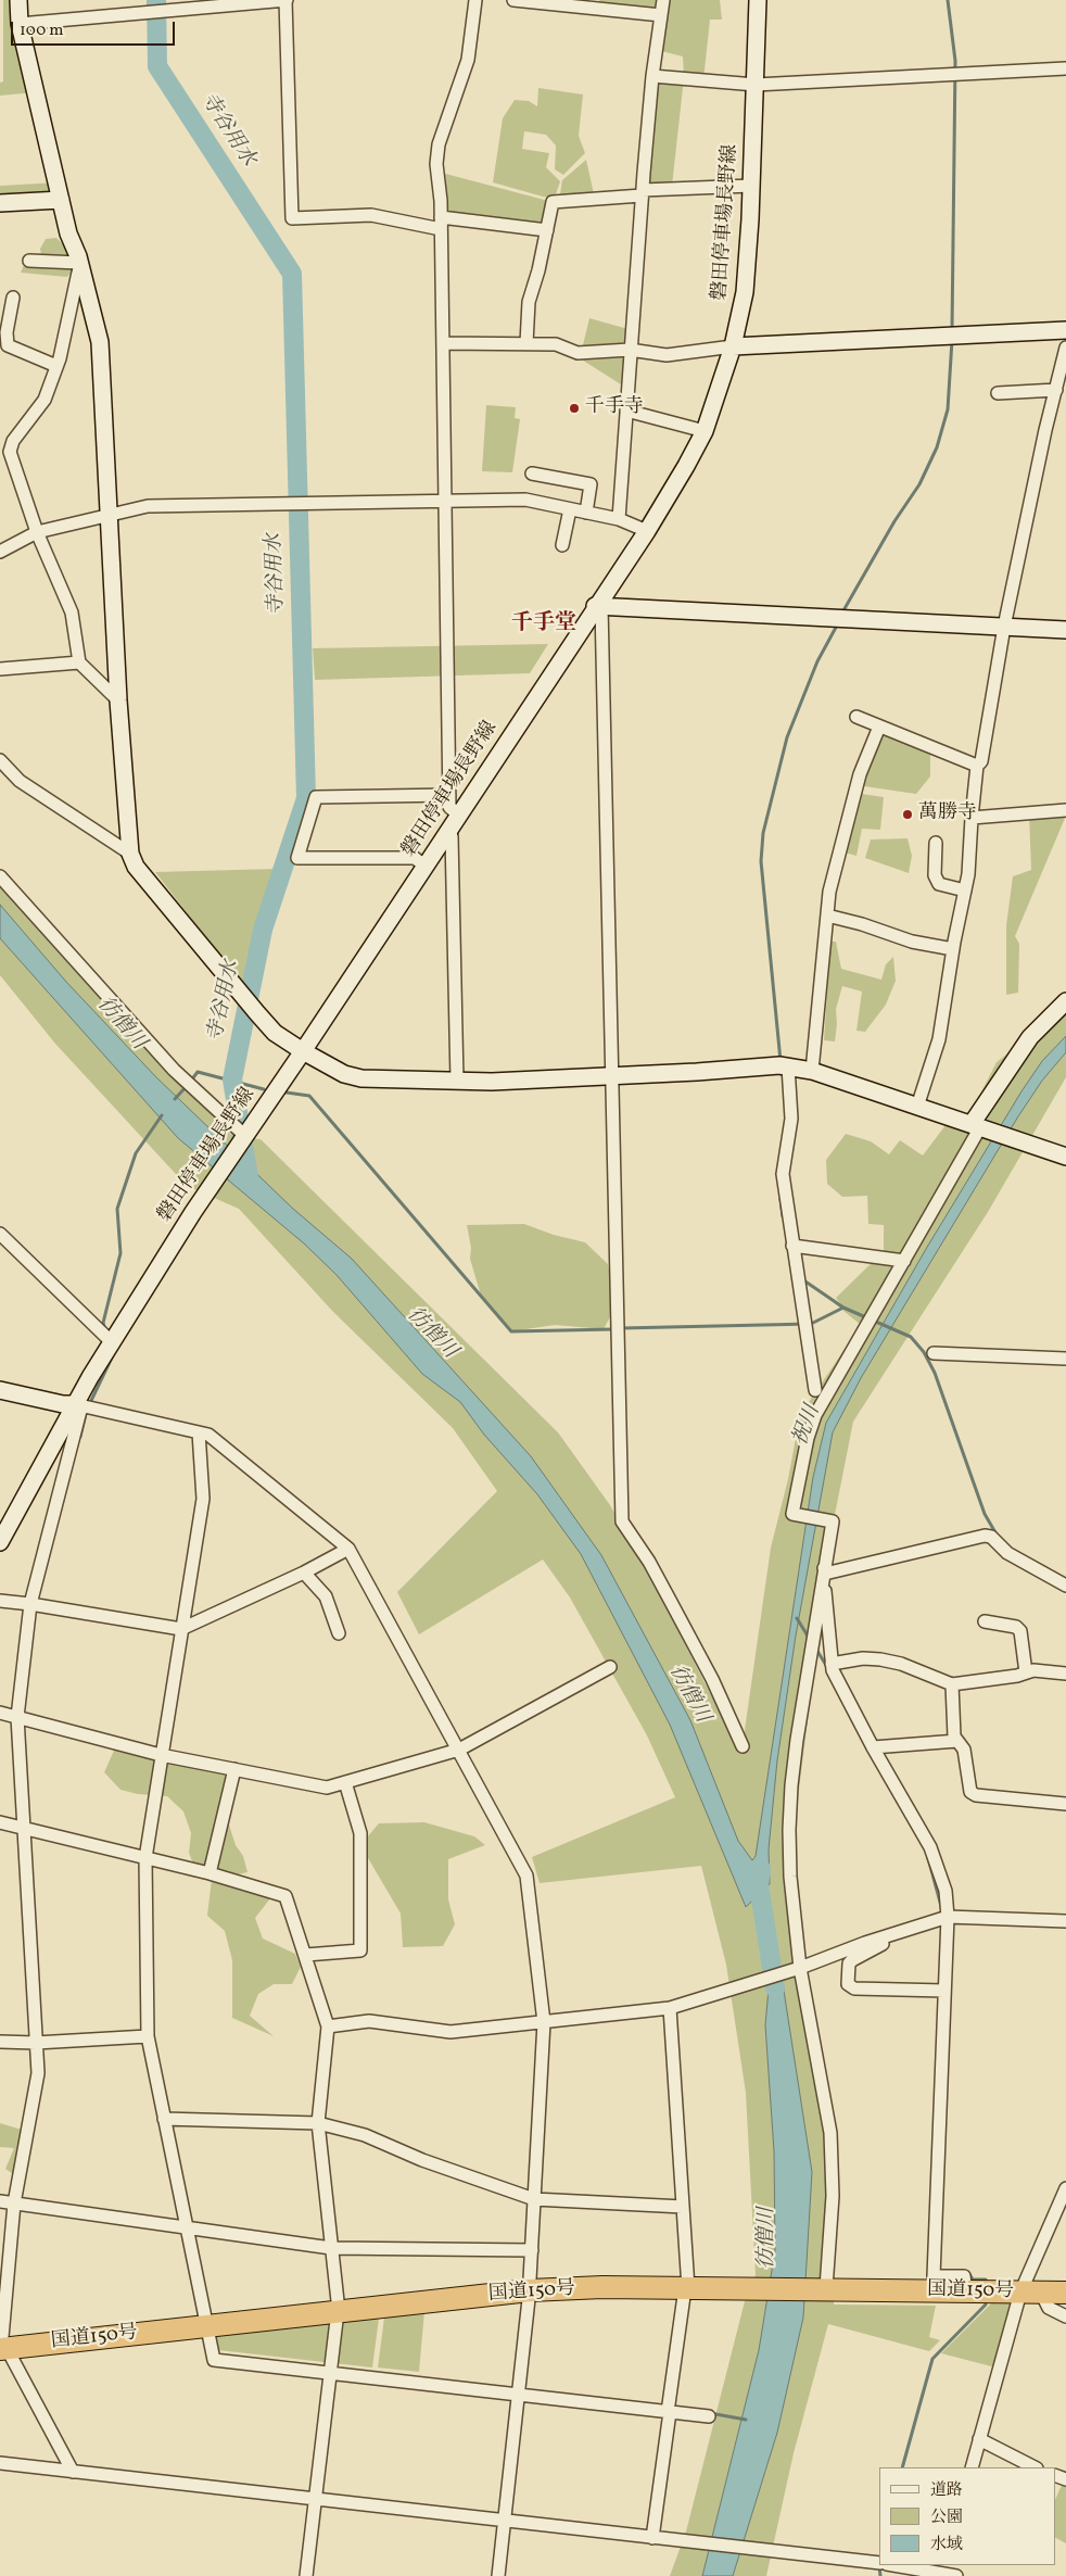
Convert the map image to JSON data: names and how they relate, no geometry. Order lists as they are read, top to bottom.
{
  "streets": {
    "highway": ["国道150号"],
    "street": ["磐田停車場長野線"]
  },
  "districts": ["千手堂"],
  "water": ["寺谷用水", "彷僧川", "祝川"],
  "places": ["千手寺", "萬勝寺"],
  "legend": ["道路", "公園", "水域"],
  "scale_bar": "100 m"
}
